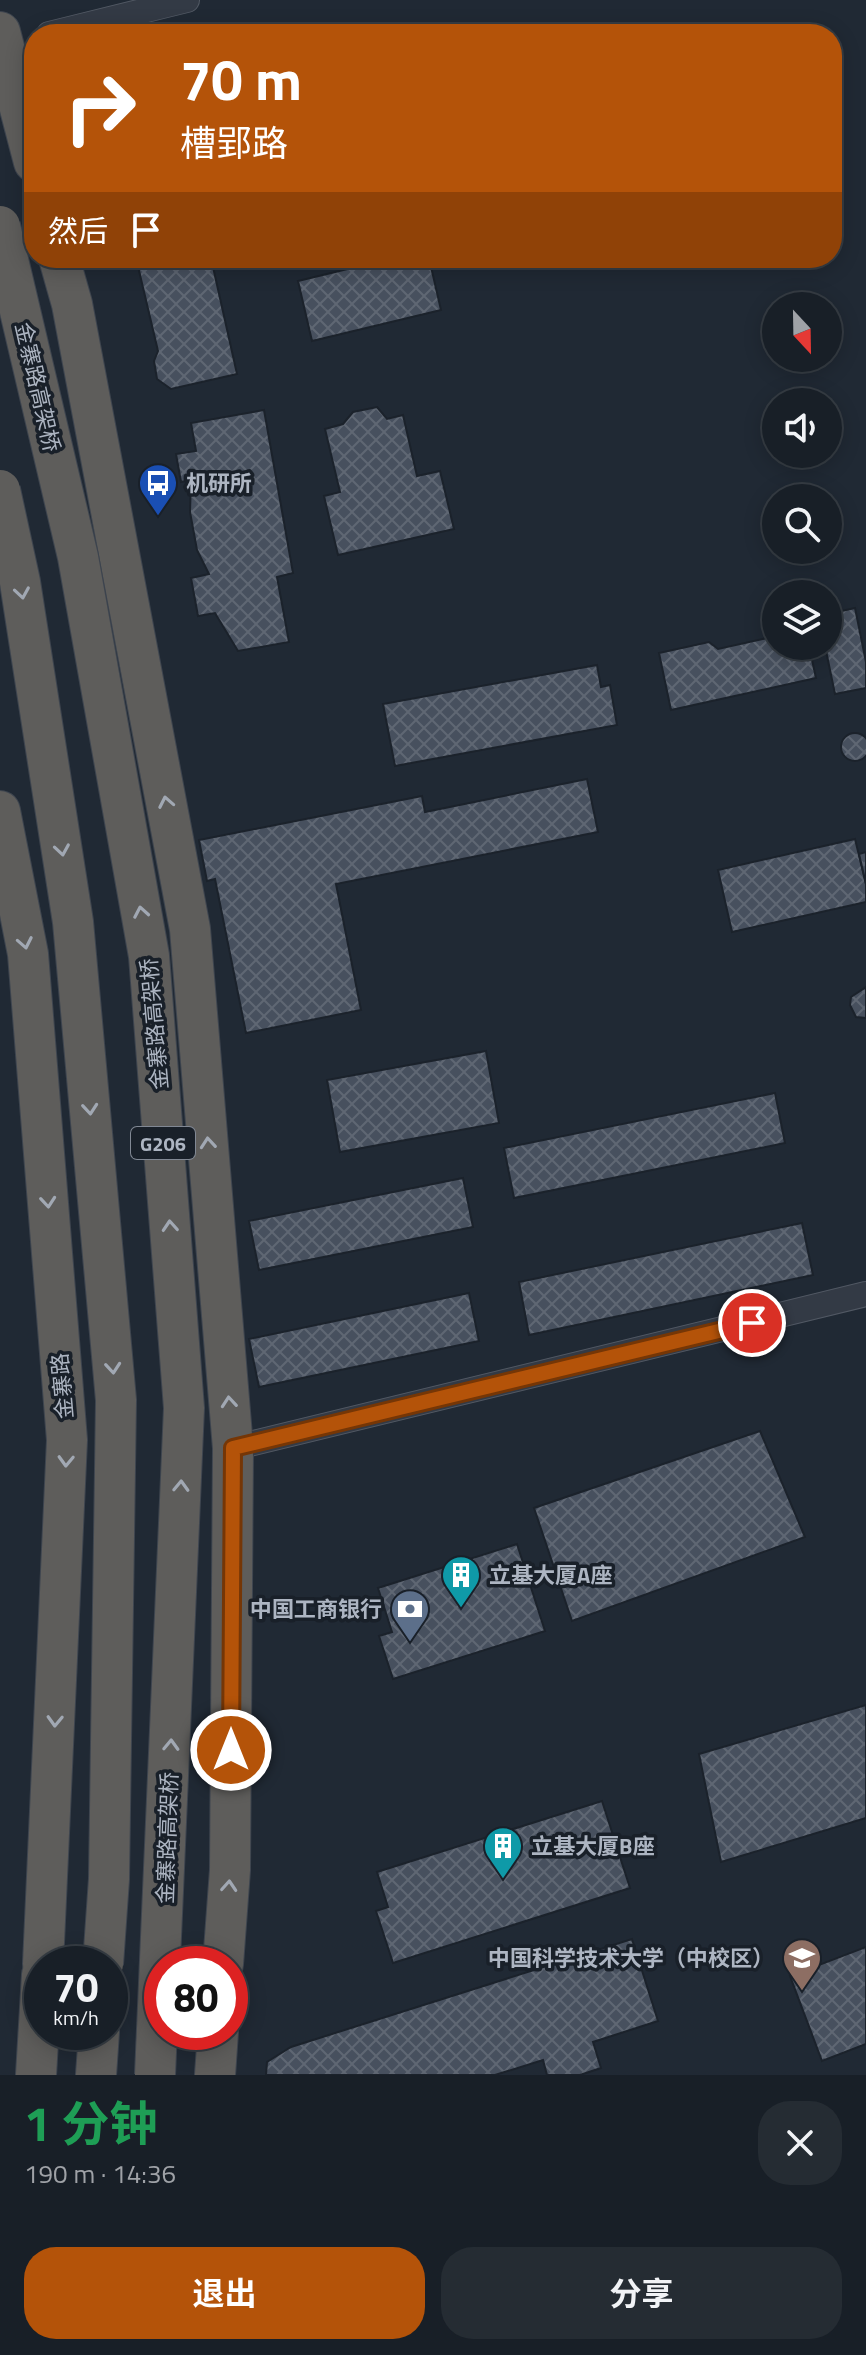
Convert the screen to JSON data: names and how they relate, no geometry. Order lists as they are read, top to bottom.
{
  "streets": {
    "highway": ["金寨路高架桥", "G206", "金寨路"]
  },
  "places": {
    "bus stop": ["机研所"],
    "building": ["立基大厦A座", "立基大厦B座"],
    "bank": ["中国工商银行"],
    "school or university": ["中国科学技术大学（中校区）"]
  },
  "north": "bottom",
  "page": {
    "turn": ["70 m", "槽郢路"],
    "then": "然后",
    "speed": "70 km/h",
    "limit": "80",
    "heading": ["1 分钟", "190 m · 14:36"],
    "buttons": ["退出", "分享"]
  }
}
